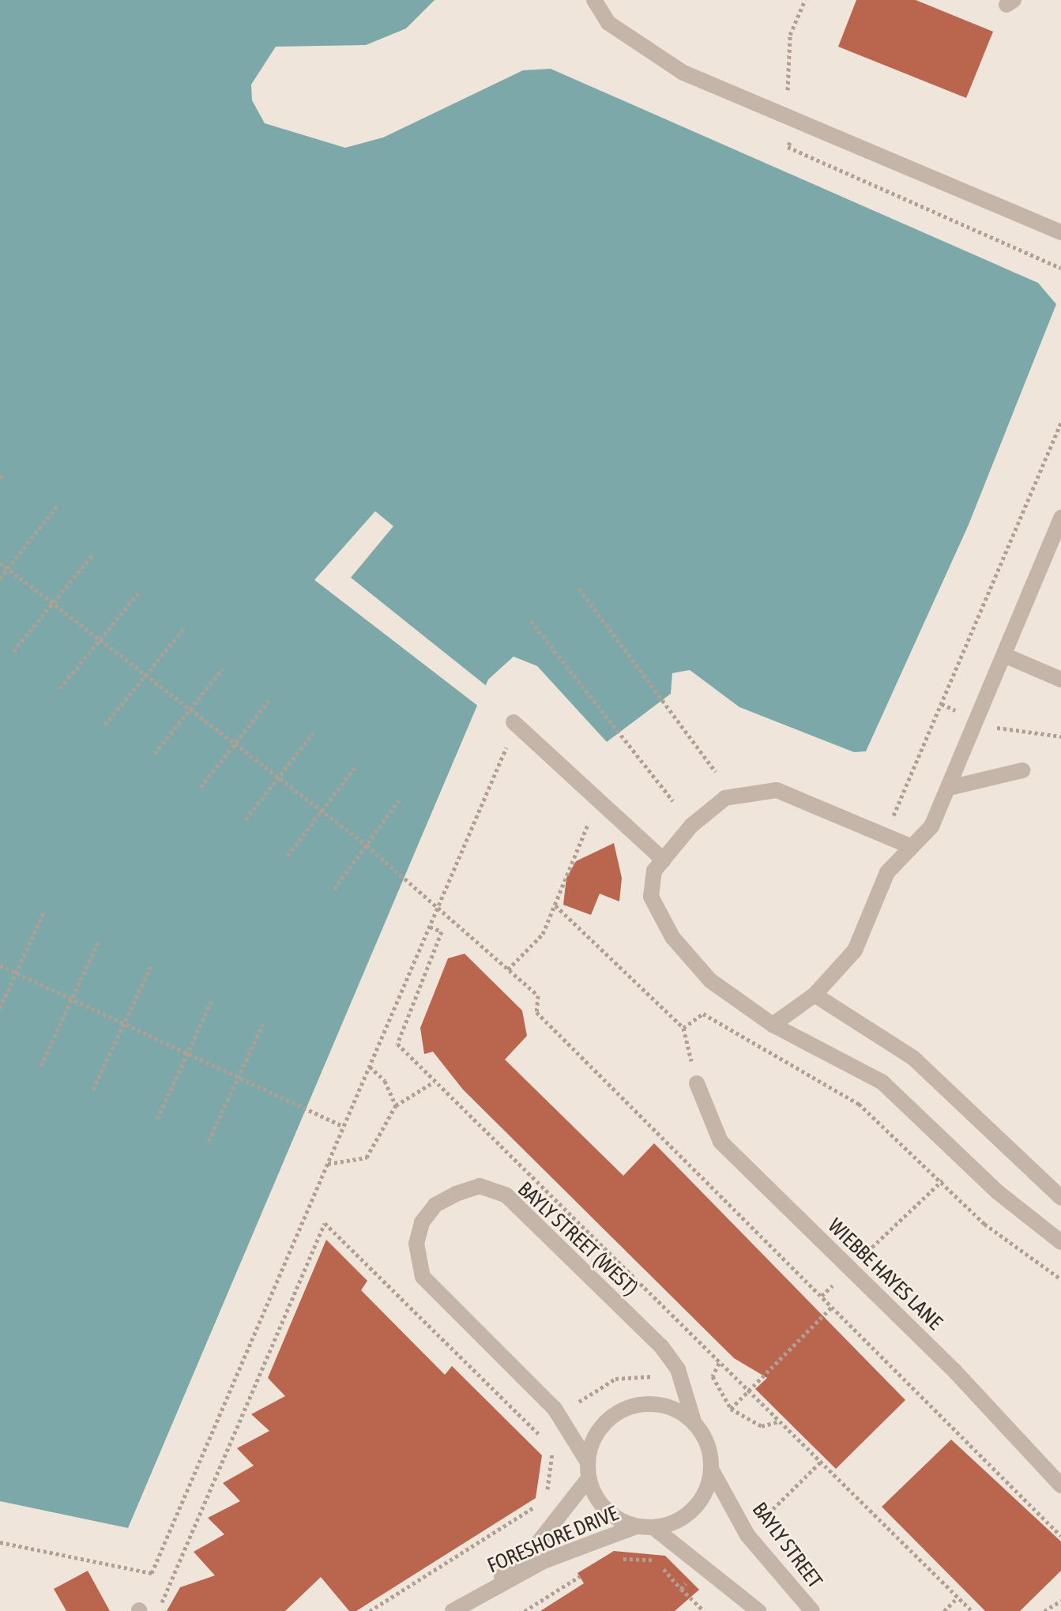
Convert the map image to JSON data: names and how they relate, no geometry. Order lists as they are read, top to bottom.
{
  "streets": {
    "street": [
      "BAYLY STREET (WEST)",
      "WIEBBE HAYES LANE",
      "FORESHORE DRIVE",
      "BAYLY STREET"
    ]
  },
  "crossings": [
    ["BAYLY STREET (WEST)", "FORESHORE DRIVE"],
    ["BAYLY STREET (WEST)", "BAYLY STREET"],
    ["FORESHORE DRIVE", "BAYLY STREET"]
  ]
}
